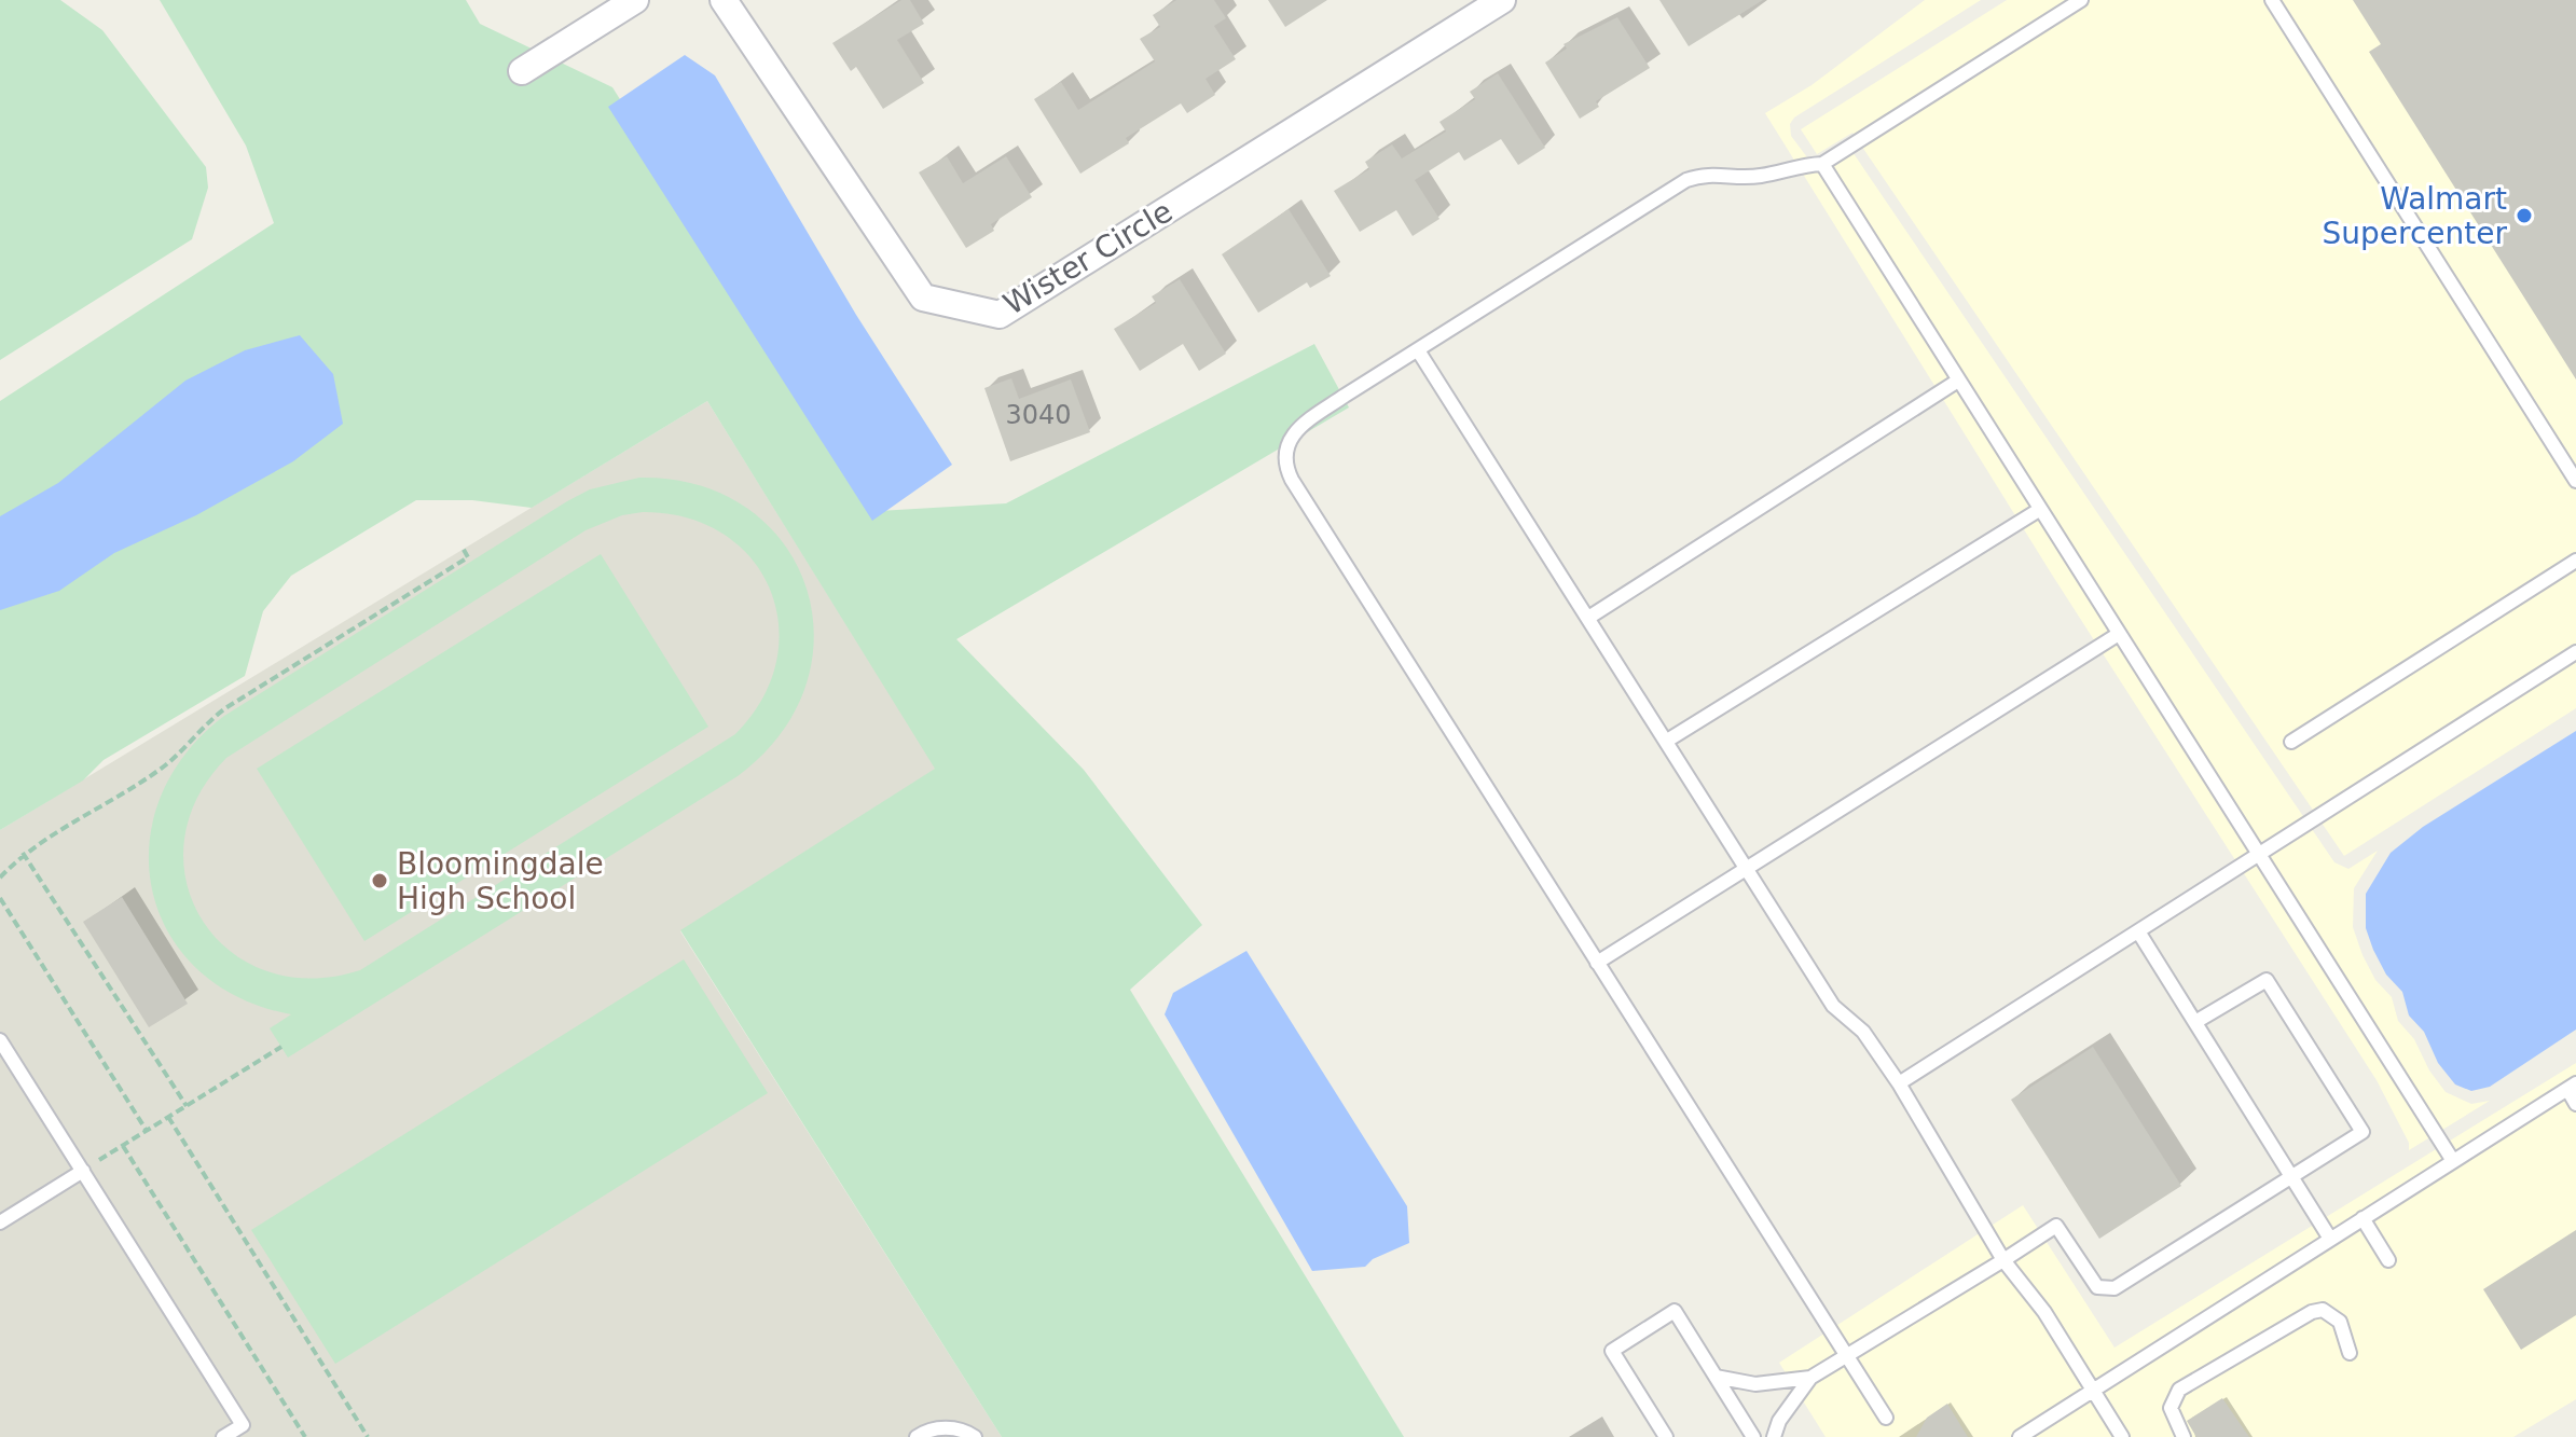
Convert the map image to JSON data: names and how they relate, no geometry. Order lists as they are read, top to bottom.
{
  "streets": {
    "street": ["Wister Circle"]
  },
  "places": ["Walmart Supercenter", "Bloomingdale High School"],
  "house_numbers": ["3040"]
}
